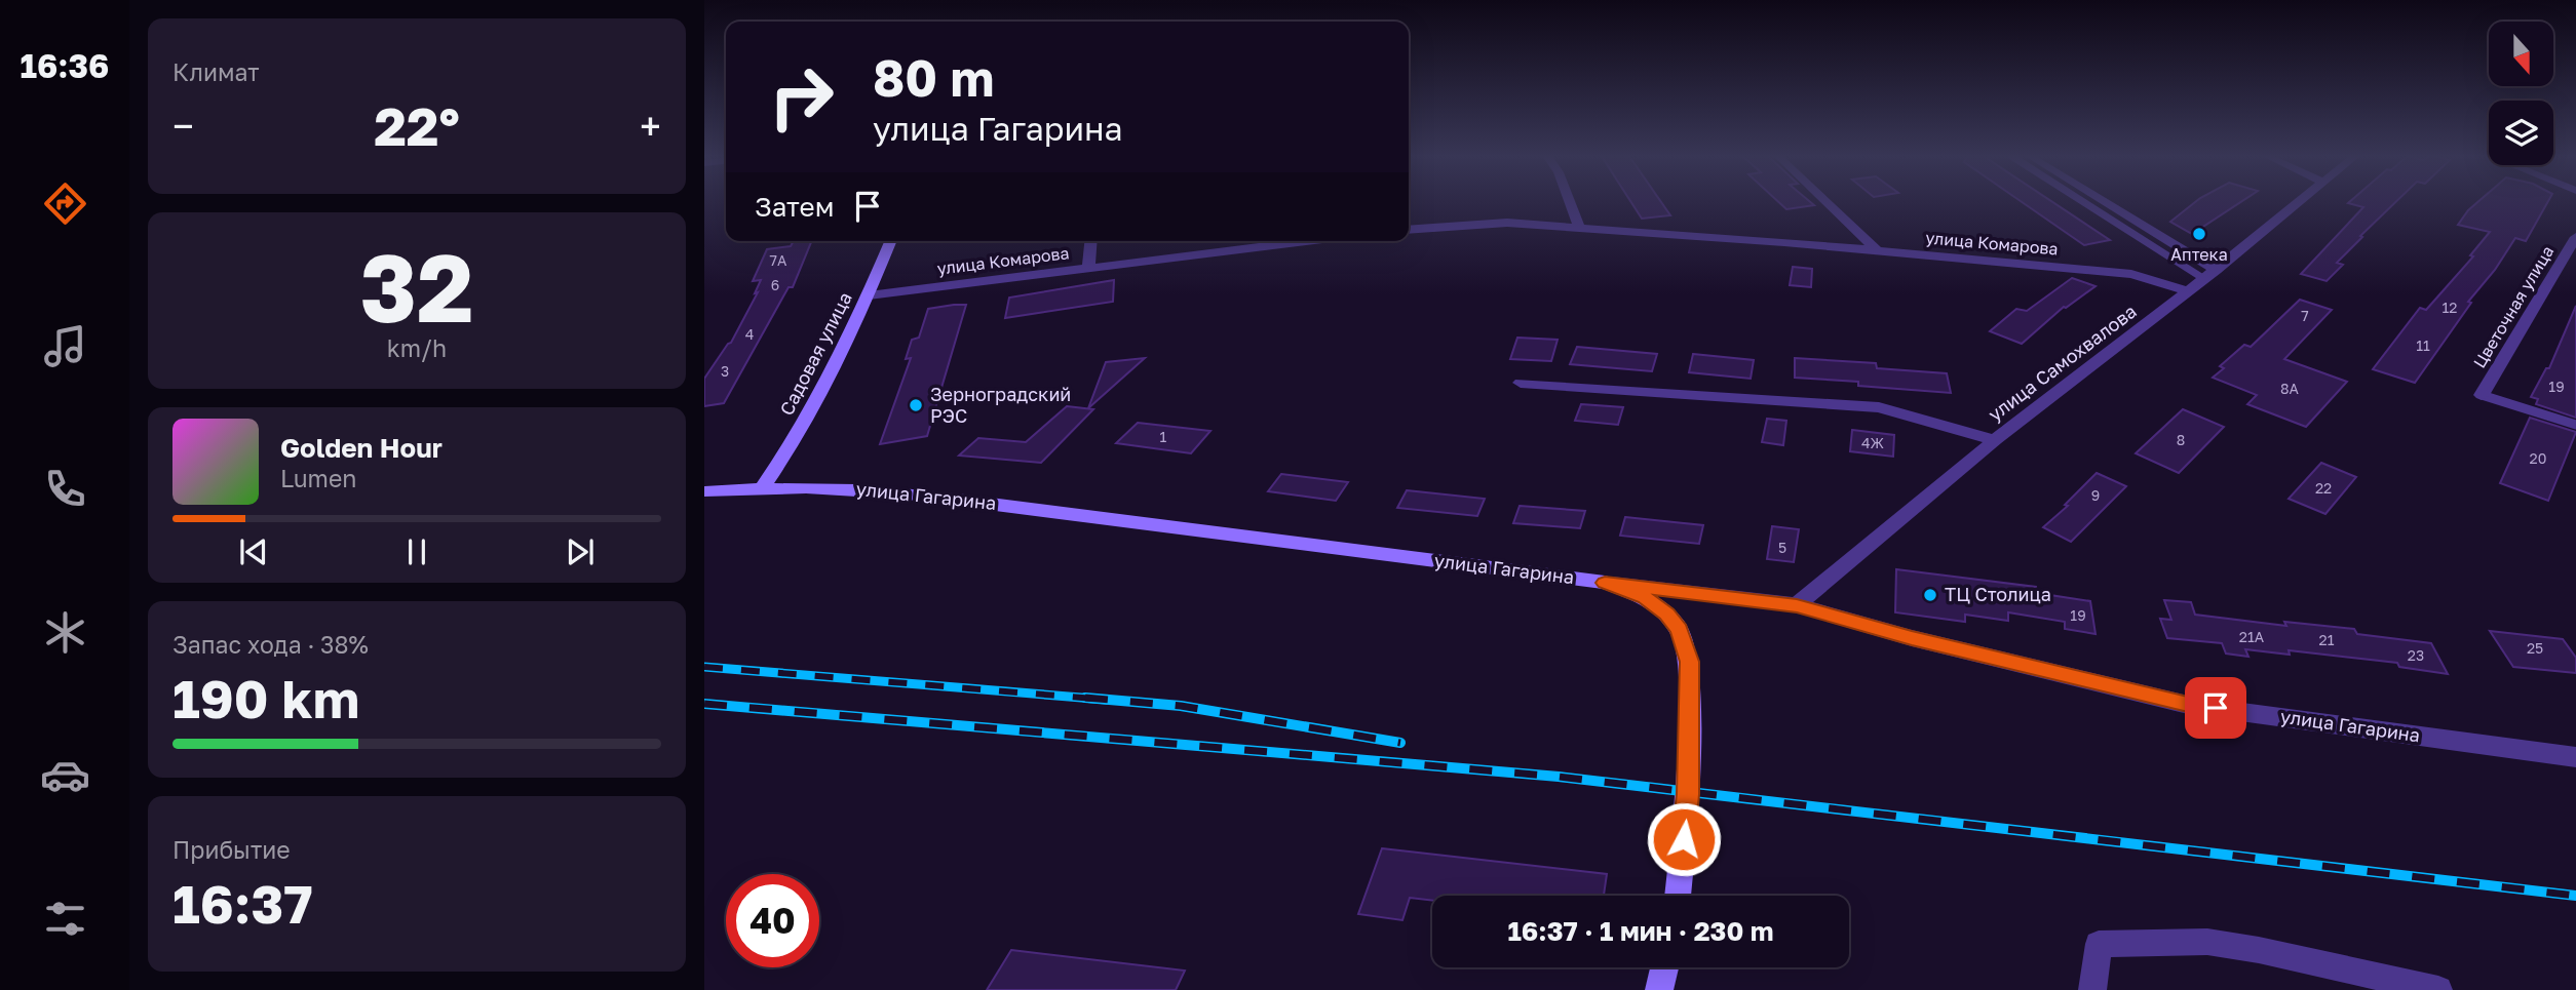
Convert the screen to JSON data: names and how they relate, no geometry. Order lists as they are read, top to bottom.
{
  "streets": {
    "street": [
      "улица Комарова",
      "Цветочная улица",
      "Садовая улица",
      "улица Самохвалова",
      "улица Гагарина"
    ]
  },
  "crossings": [
    ["улица Комарова", "Садовая улица"],
    ["улица Комарова", "улица Самохвалова"],
    ["Садовая улица", "улица Гагарина"],
    ["улица Самохвалова", "улица Гагарина"]
  ],
  "places": ["Аптека", "Зерноградский РЭС", "ТЦ Столица"],
  "house_numbers": [
    "7А",
    "6",
    "12",
    "7",
    "4",
    "11",
    "3",
    "19",
    "8А",
    "1",
    "8",
    "4Ж",
    "20",
    "22",
    "9",
    "5",
    "19",
    "21А",
    "21",
    "25",
    "23"
  ],
  "north": "bottom",
  "page": {
    "tabs": "16:36",
    "tile": [
      "Климат",
      ["32", "km/h"],
      ["Запас хода · 38%", "190 km"],
      ["Прибытие", "16:37"]
    ],
    "turn": ["80 m", "улица Гагарина"],
    "heat": ["−", "22°", "+"],
    "then": "Затем",
    "song": ["Golden Hour", "Lumen"],
    "limit": "40",
    "trip": "16:37 · 1 мин · 230 m"
  }
}
